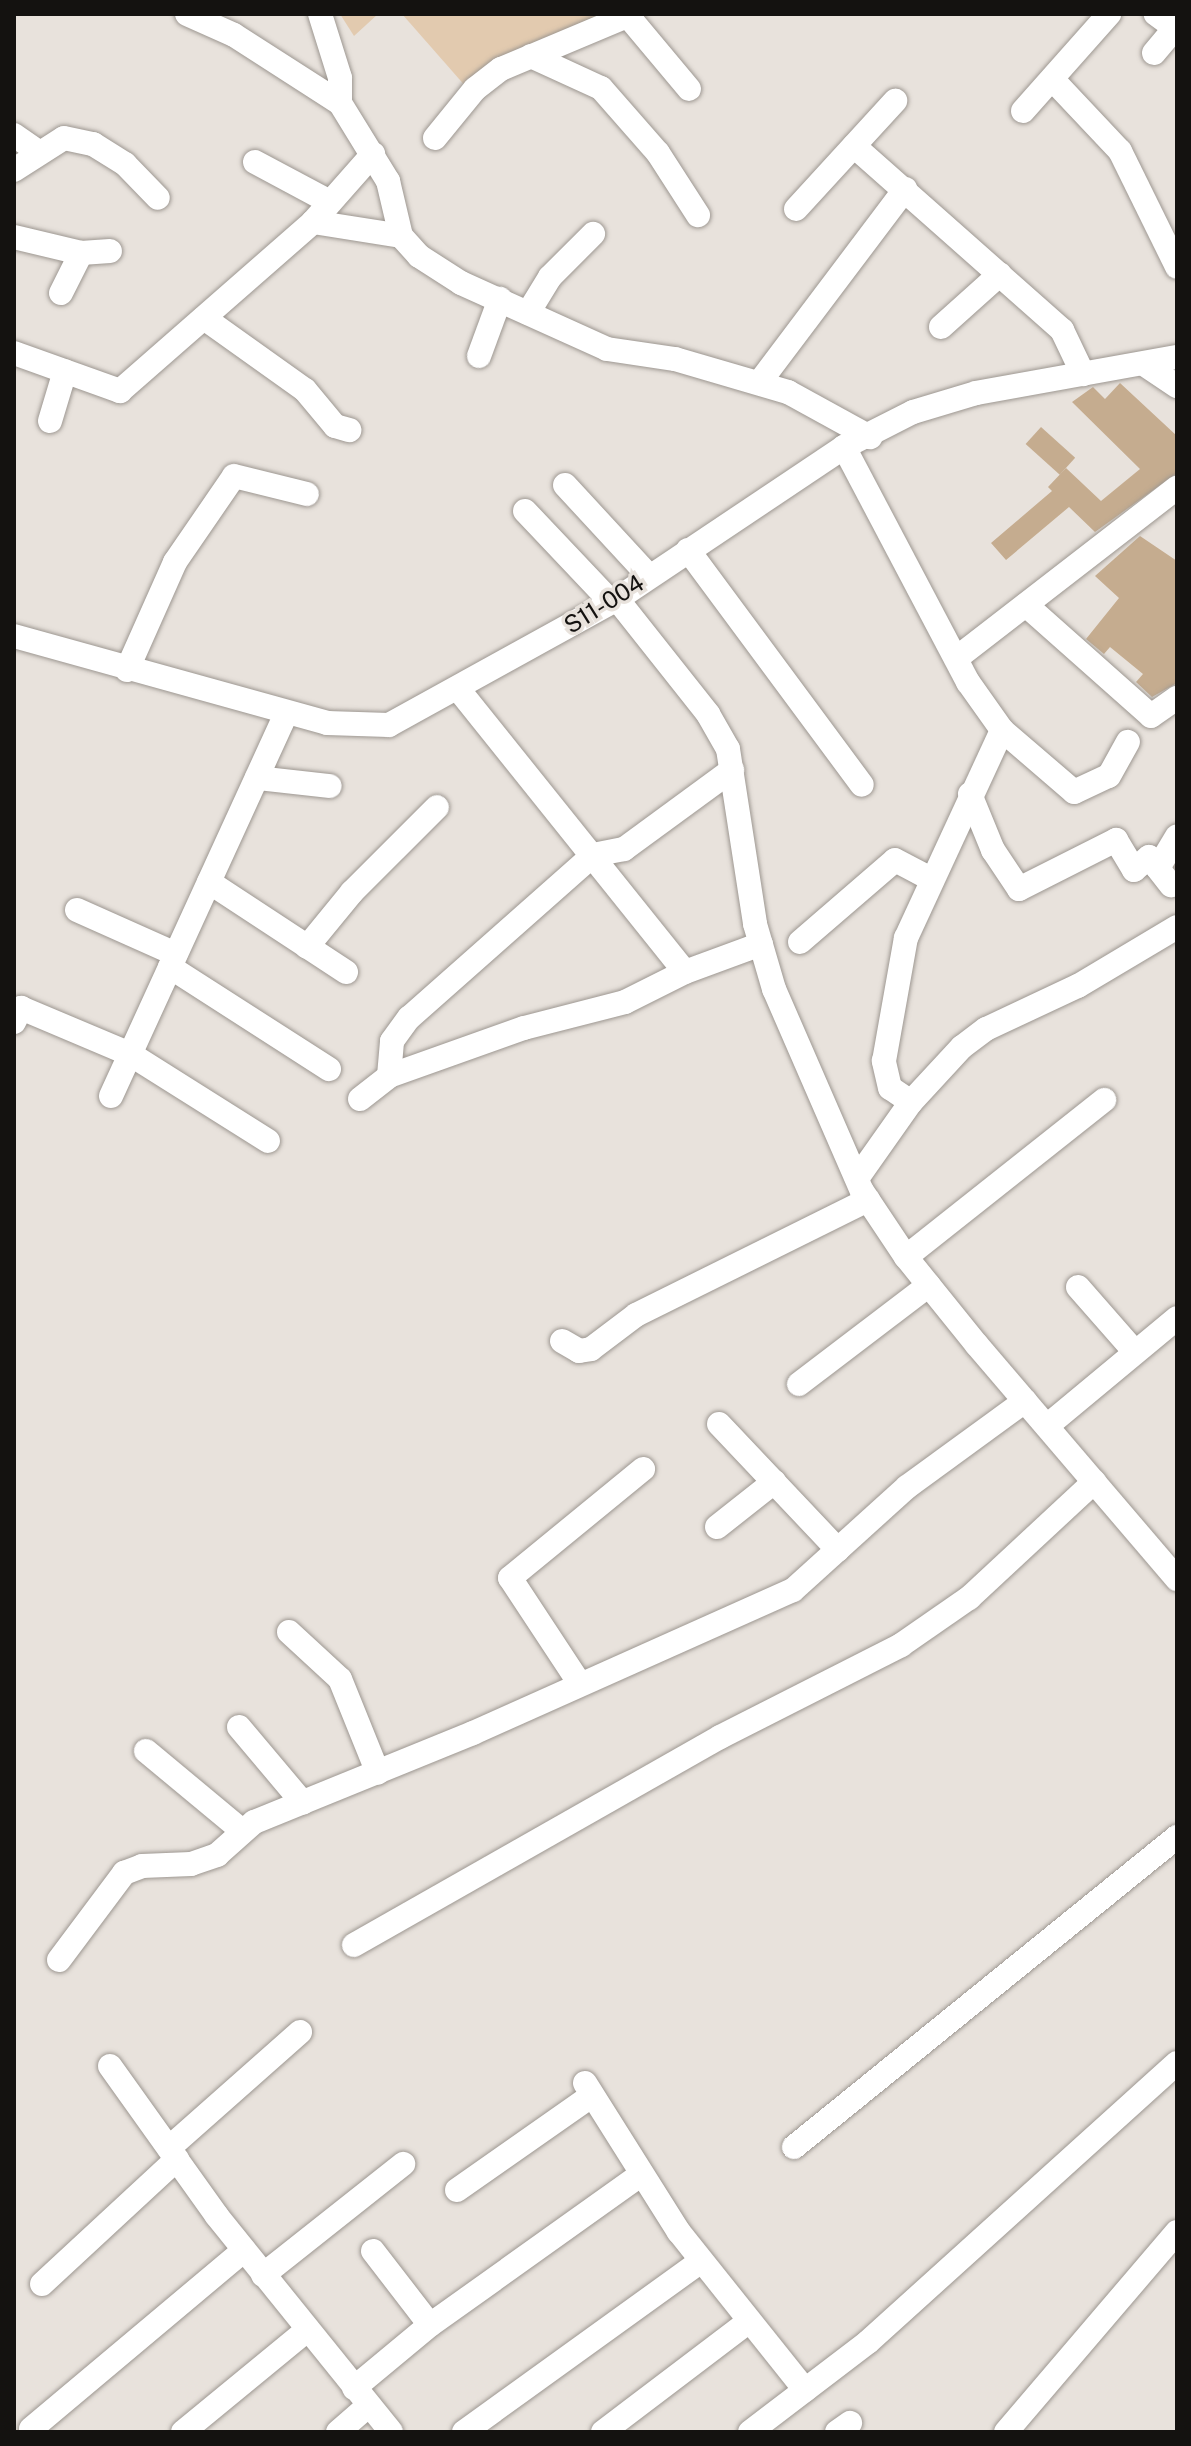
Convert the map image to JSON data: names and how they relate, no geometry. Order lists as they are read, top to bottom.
{
  "streets": {
    "street": ["S11-004"]
  }
}
